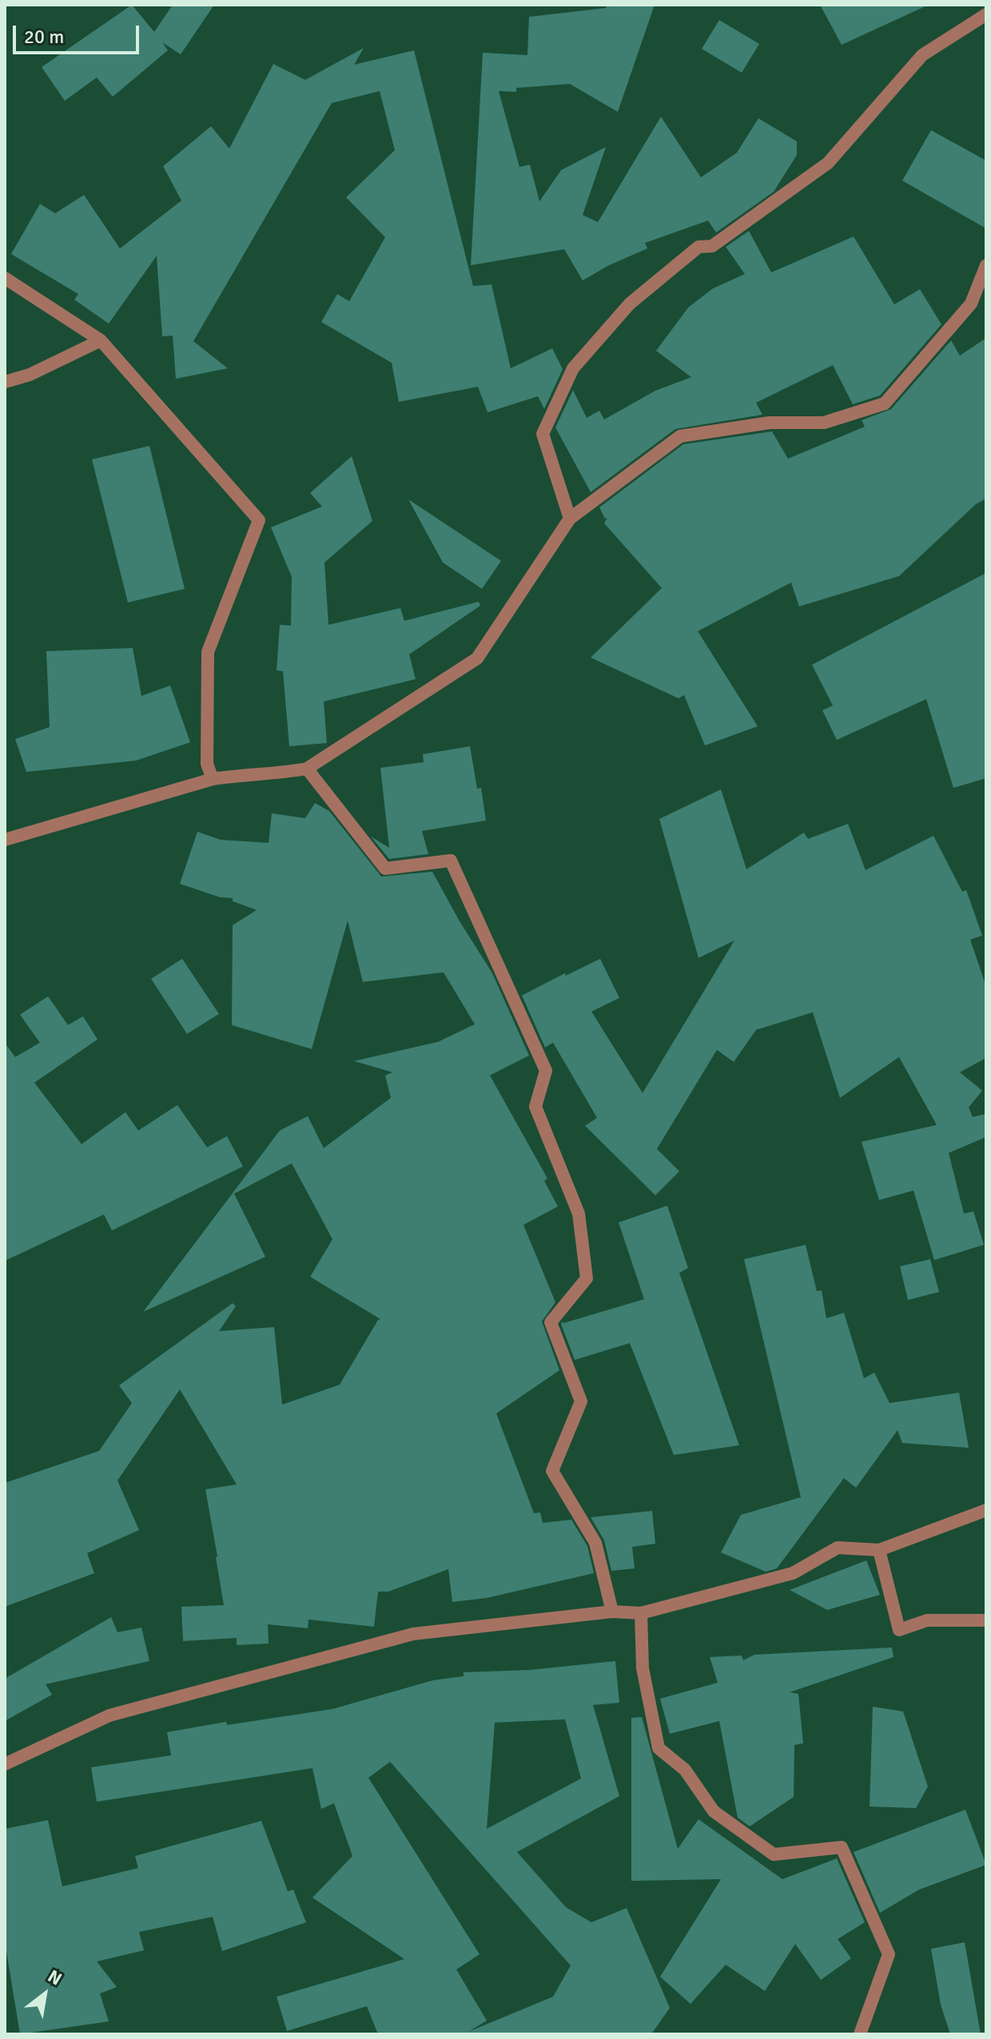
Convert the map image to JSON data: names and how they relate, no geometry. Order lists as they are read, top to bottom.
{
  "scale_bar": "20 m",
  "north": "top right"
}
